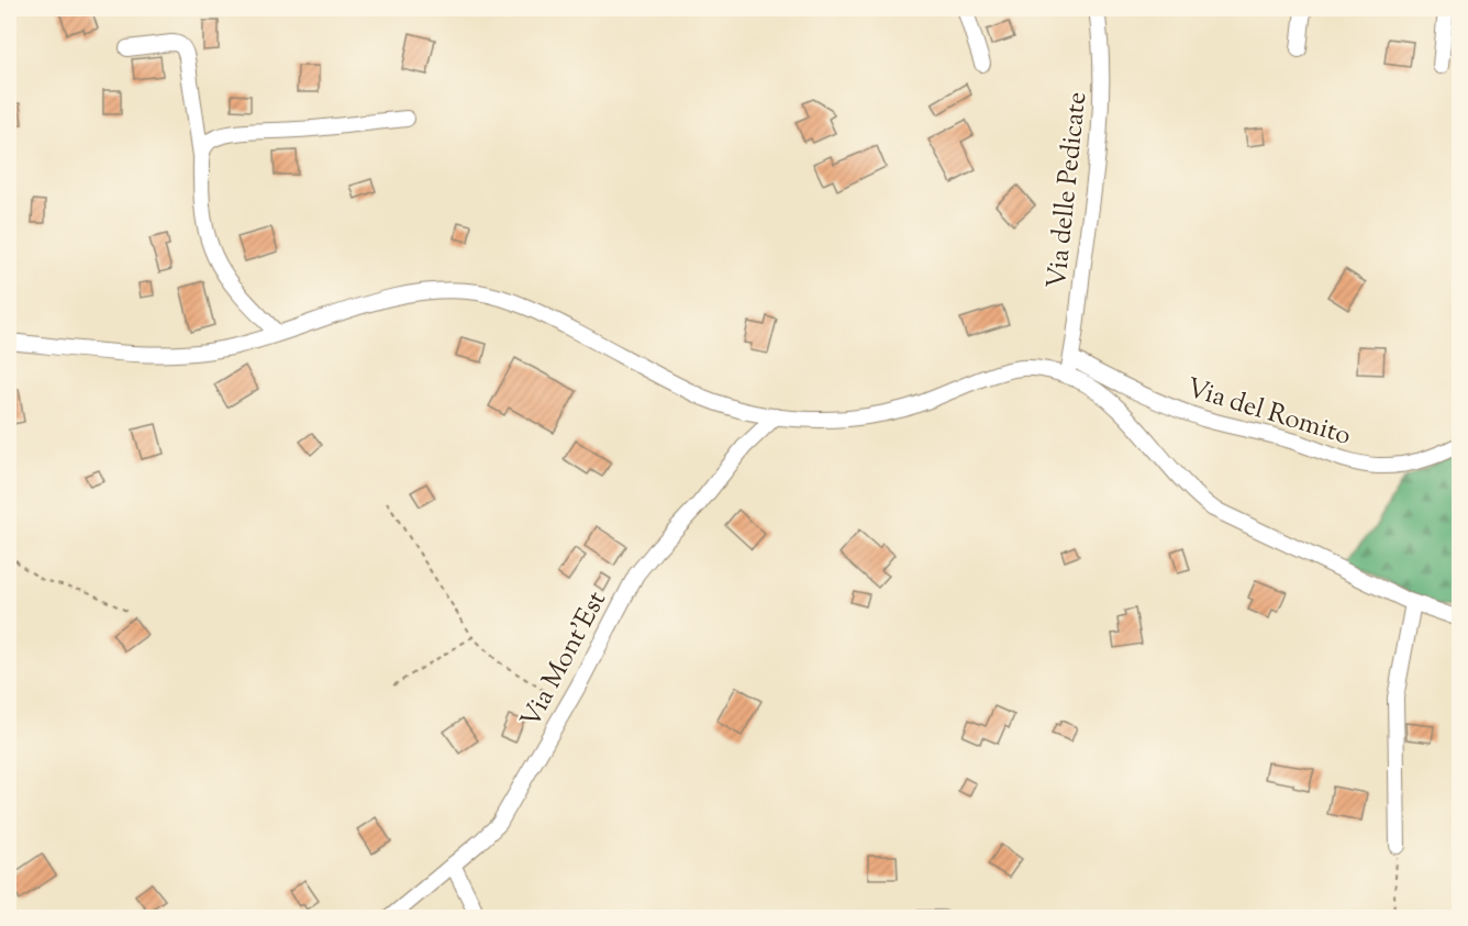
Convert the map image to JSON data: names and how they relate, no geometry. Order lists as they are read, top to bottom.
{
  "streets": {
    "street": ["Via delle Pedicate", "Via del Romito", "Via Mont'Est"]
  },
  "crossings": [
    ["Via delle Pedicate", "Via del Romito"]
  ]
}
